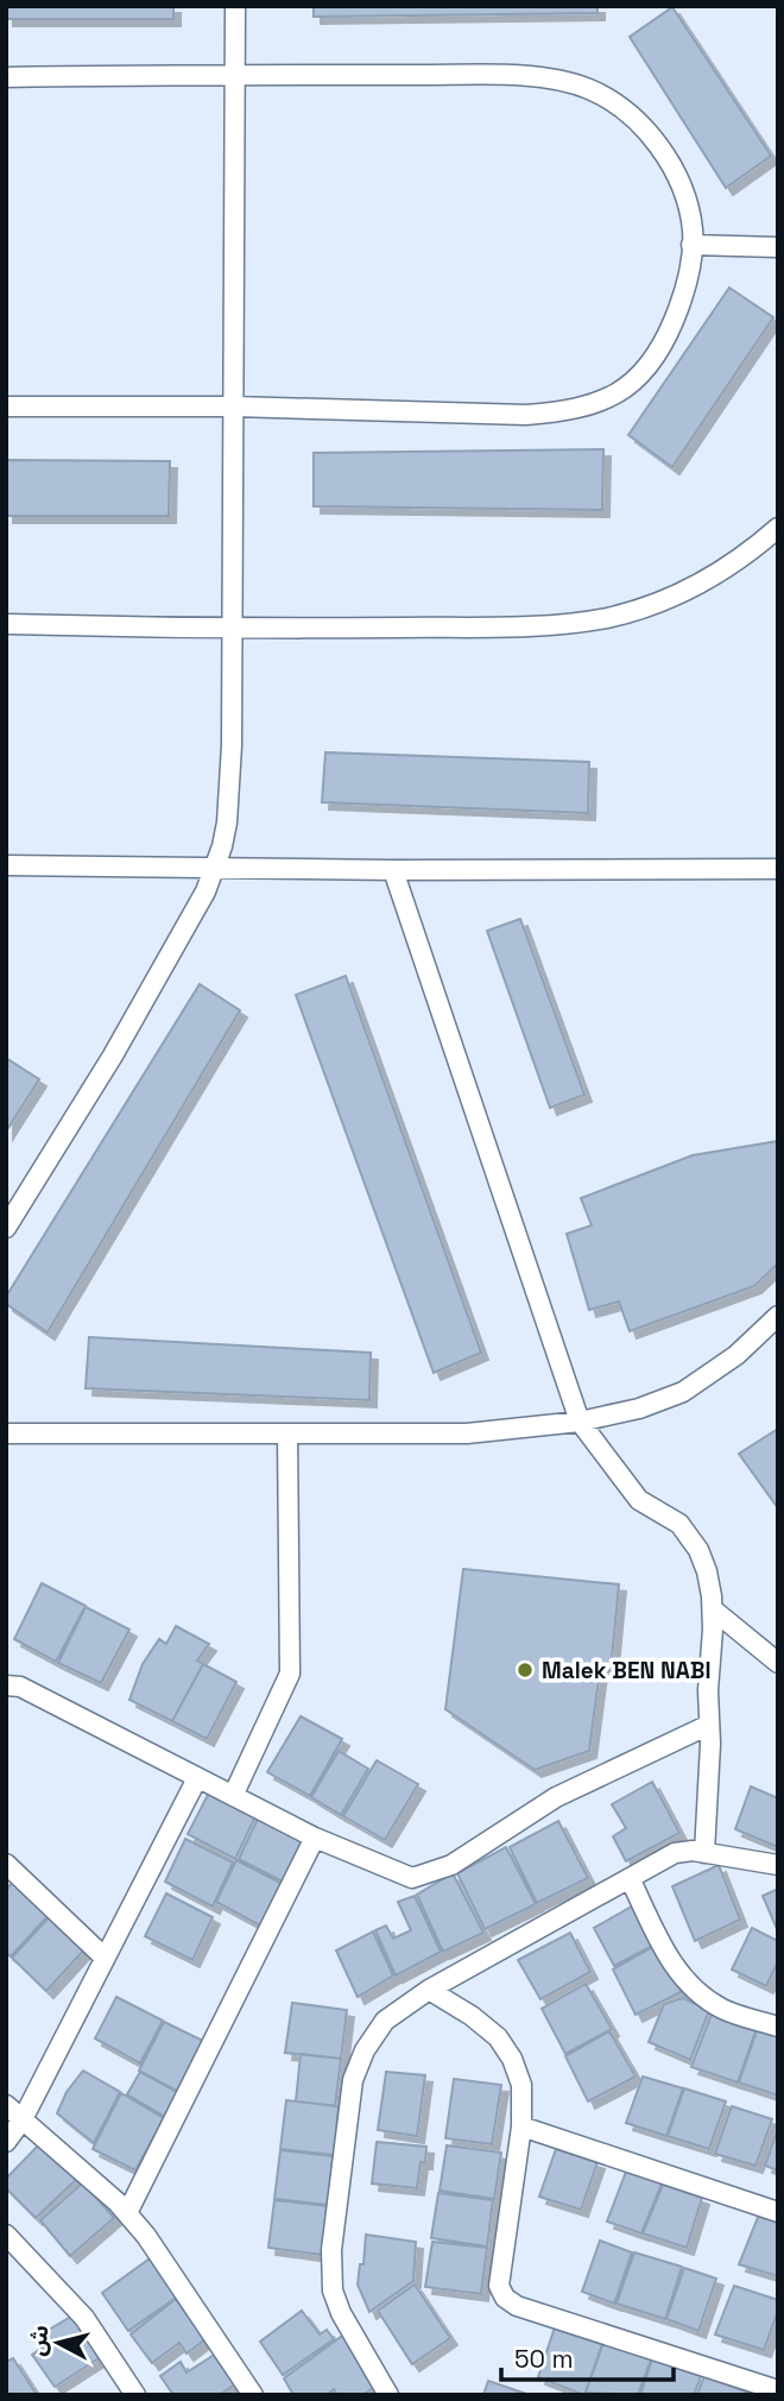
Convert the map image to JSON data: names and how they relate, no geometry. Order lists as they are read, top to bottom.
{
  "places": ["Malek BEN NABI"],
  "scale_bar": "50 m",
  "north": "left"
}
